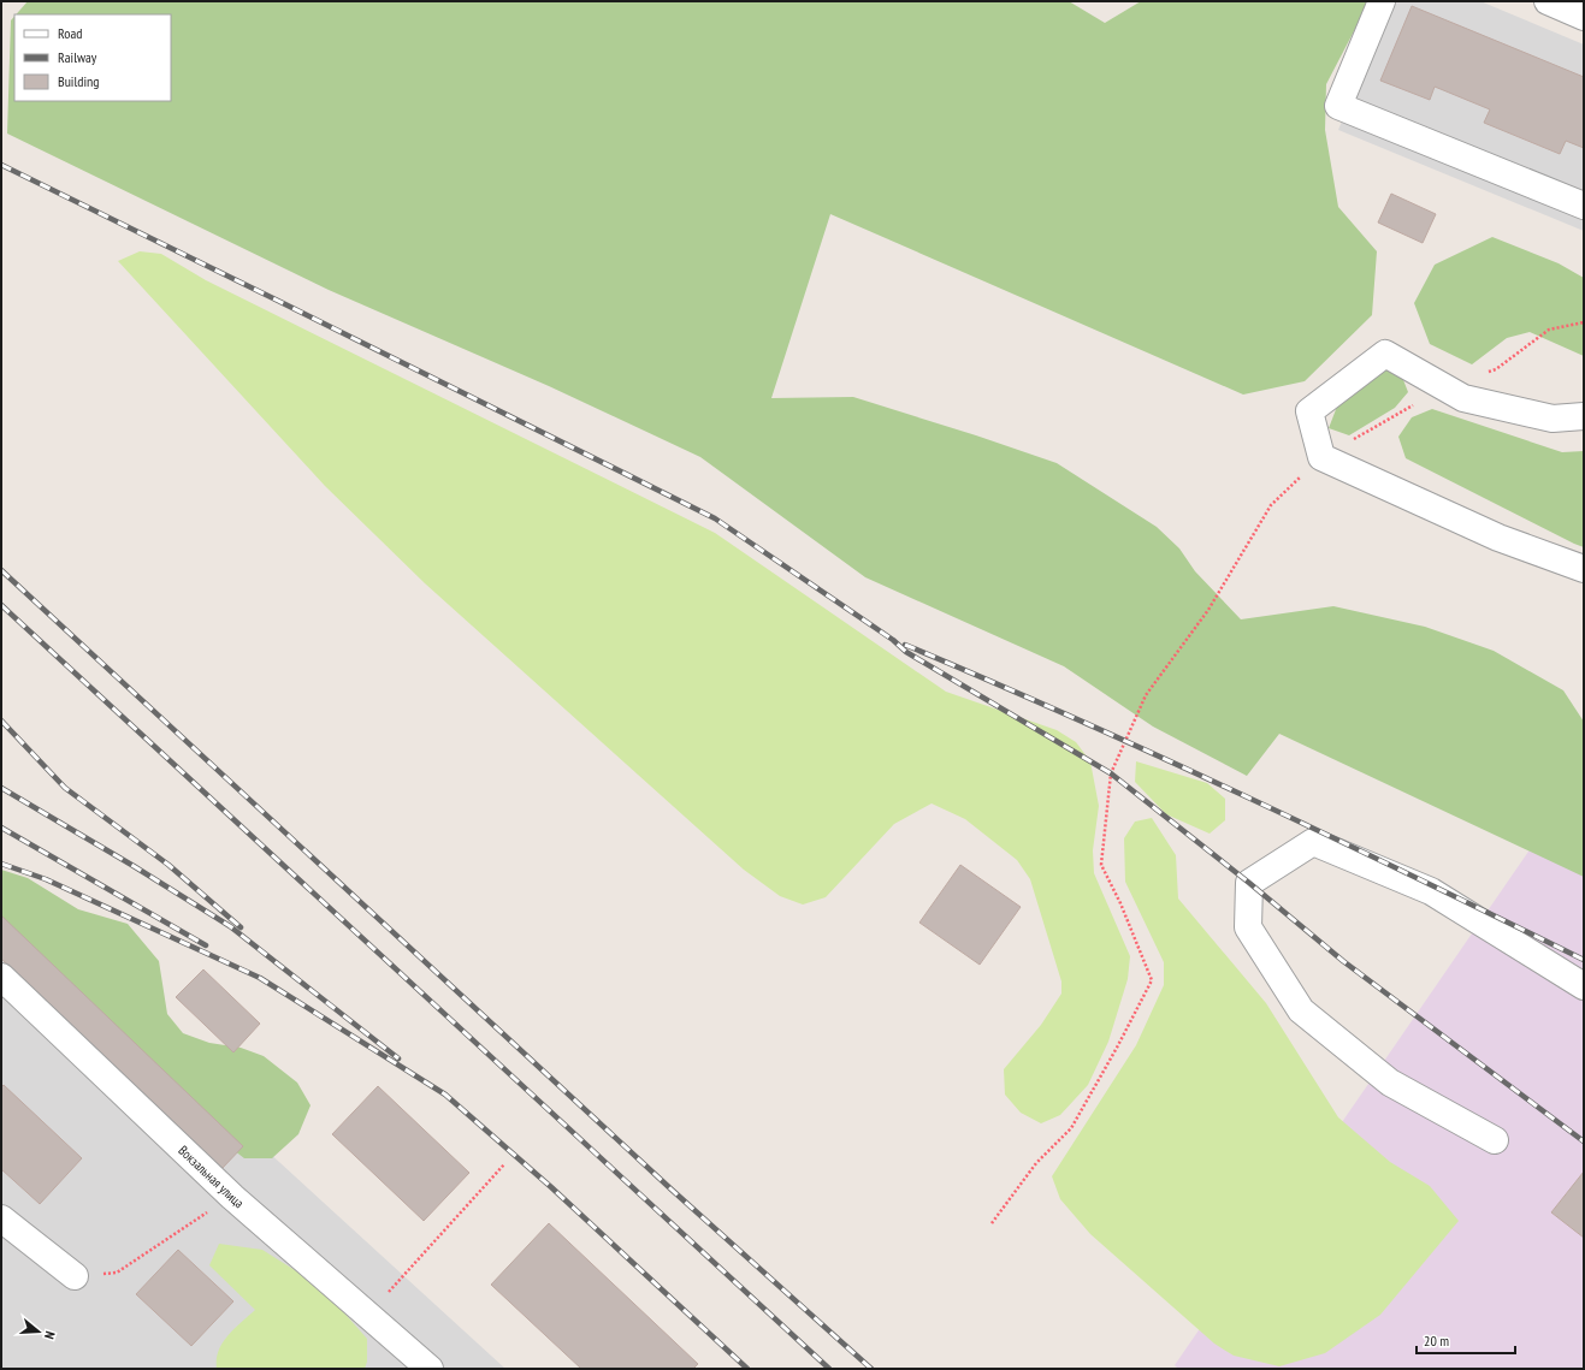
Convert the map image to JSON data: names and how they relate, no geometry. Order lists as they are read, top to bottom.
{
  "streets": {
    "street": ["Вокзальная улица"]
  },
  "legend": ["Road", "Railway", "Building"],
  "scale_bar": "20 m",
  "north": "right"
}
